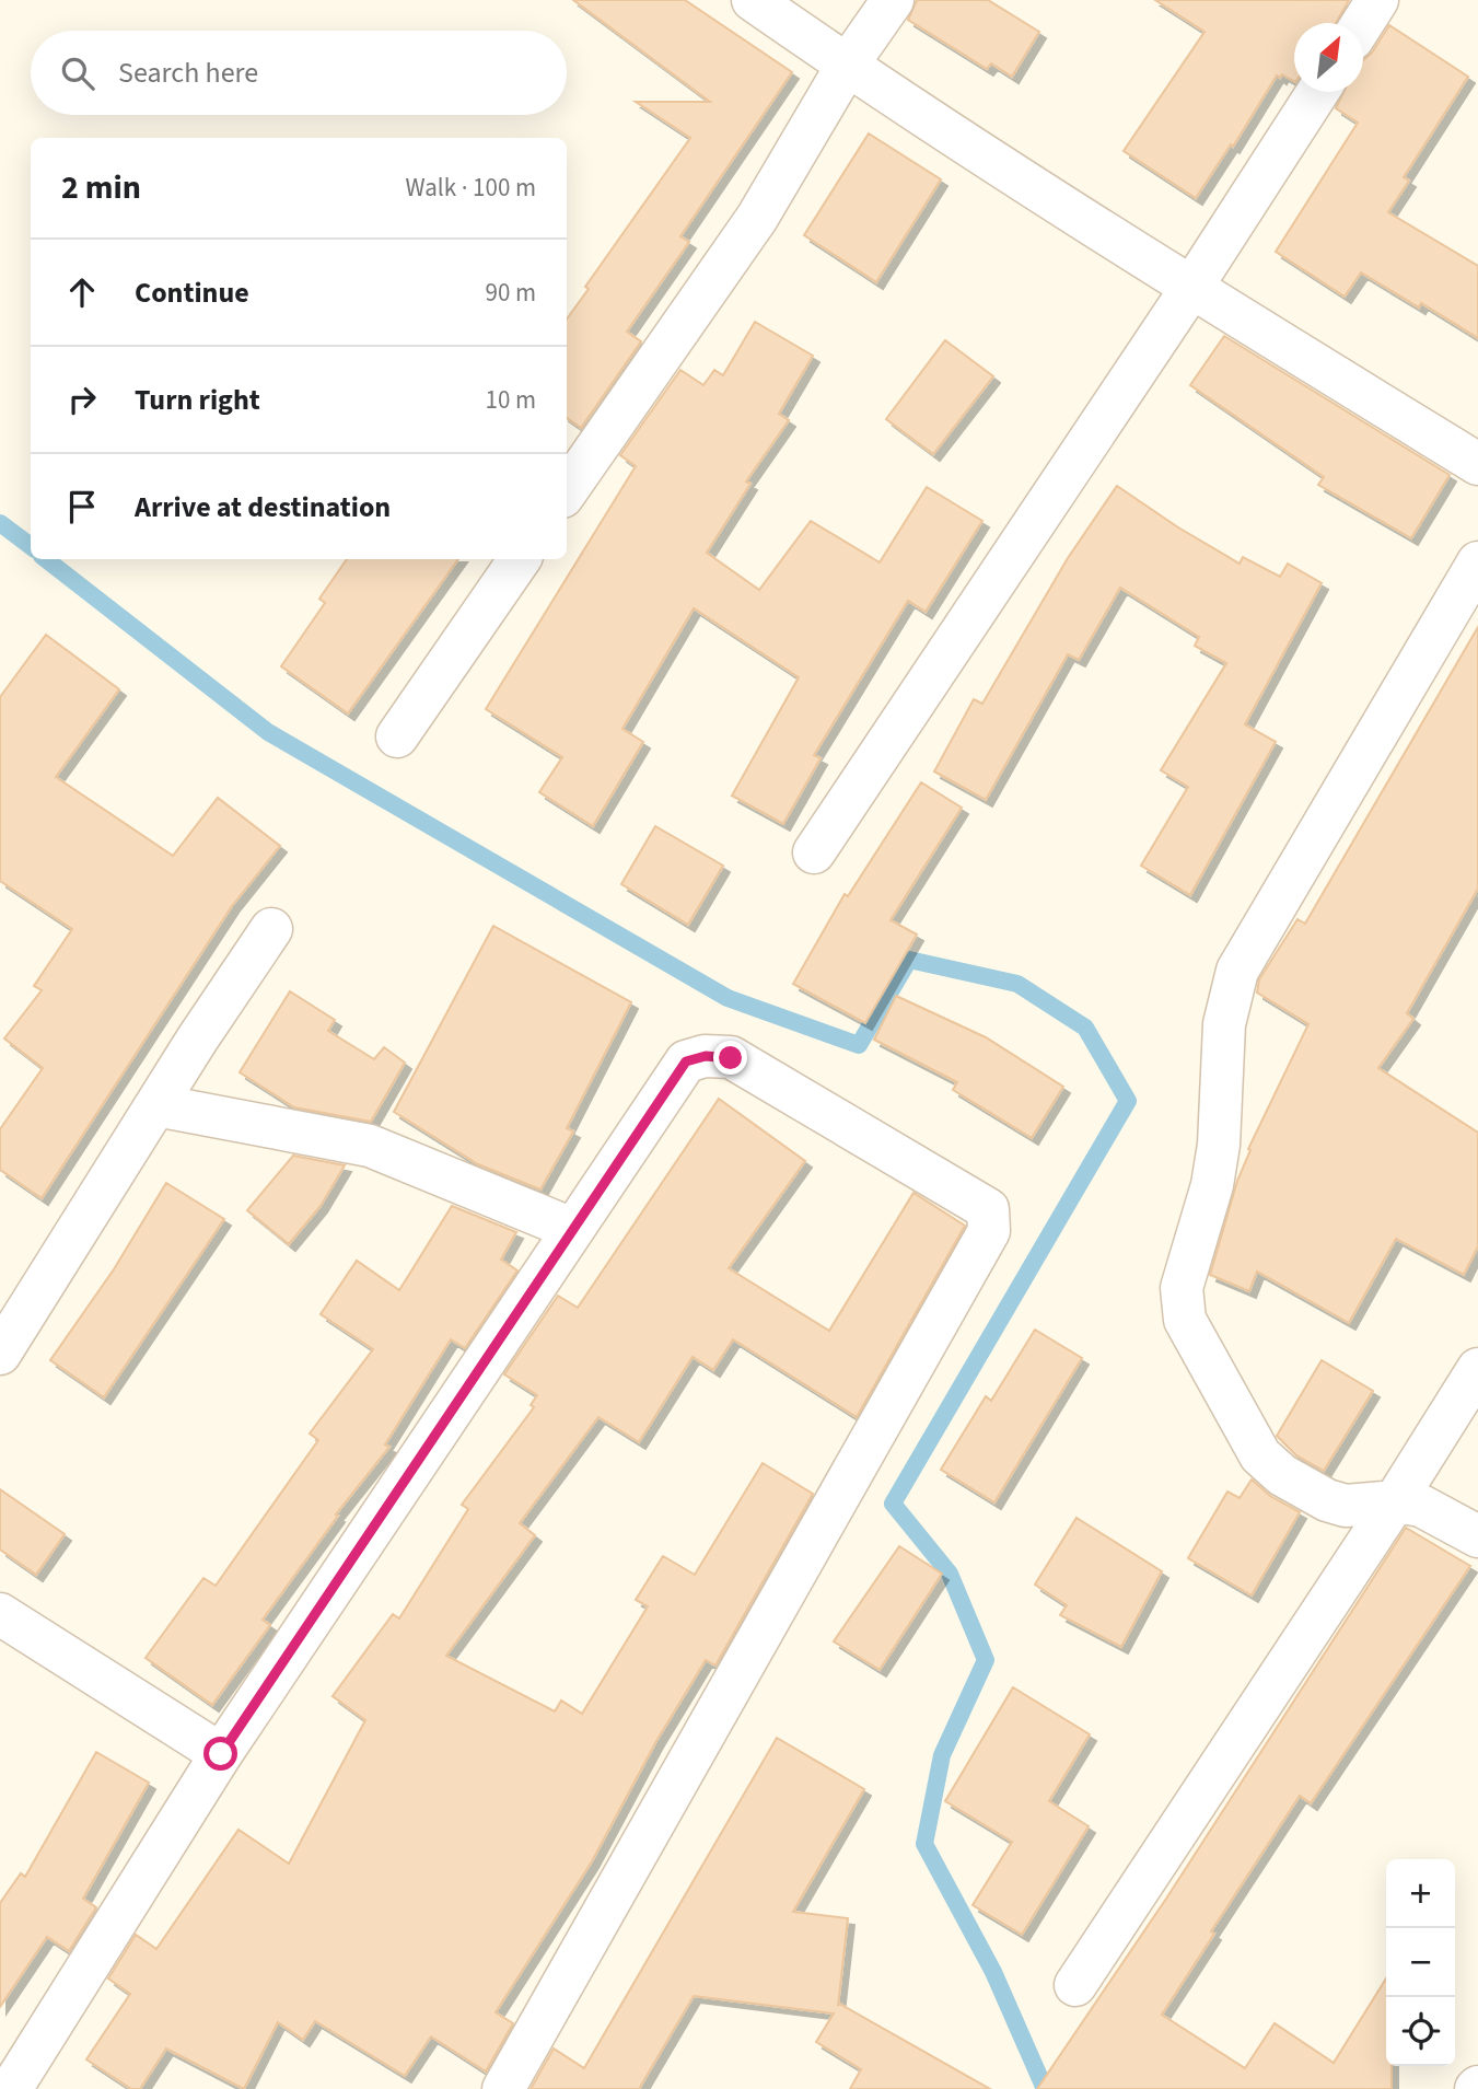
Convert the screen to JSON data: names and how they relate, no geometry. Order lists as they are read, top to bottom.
{
  "north": "top right",
  "page": {
    "search": "Search here",
    "heading": ["2 min", "Walk · 100 m"],
    "list": [
      ["Continue", "90 m"],
      ["Turn right", "10 m"],
      "Arrive at destination"
    ],
    "map_buttons": ["+", "−"]
  }
}
